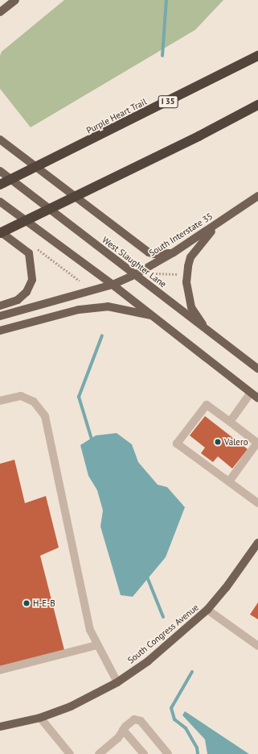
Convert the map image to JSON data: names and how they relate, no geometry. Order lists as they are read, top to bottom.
{
  "streets": {
    "highway": ["I 35", "Purple Heart Trail"],
    "main road": ["South Interstate 35", "West Slaughter Lane", "South Congress Avenue"]
  },
  "crossings": [
    ["South Interstate 35", "West Slaughter Lane"]
  ],
  "places": ["Valero", "H-E-B"]
}
